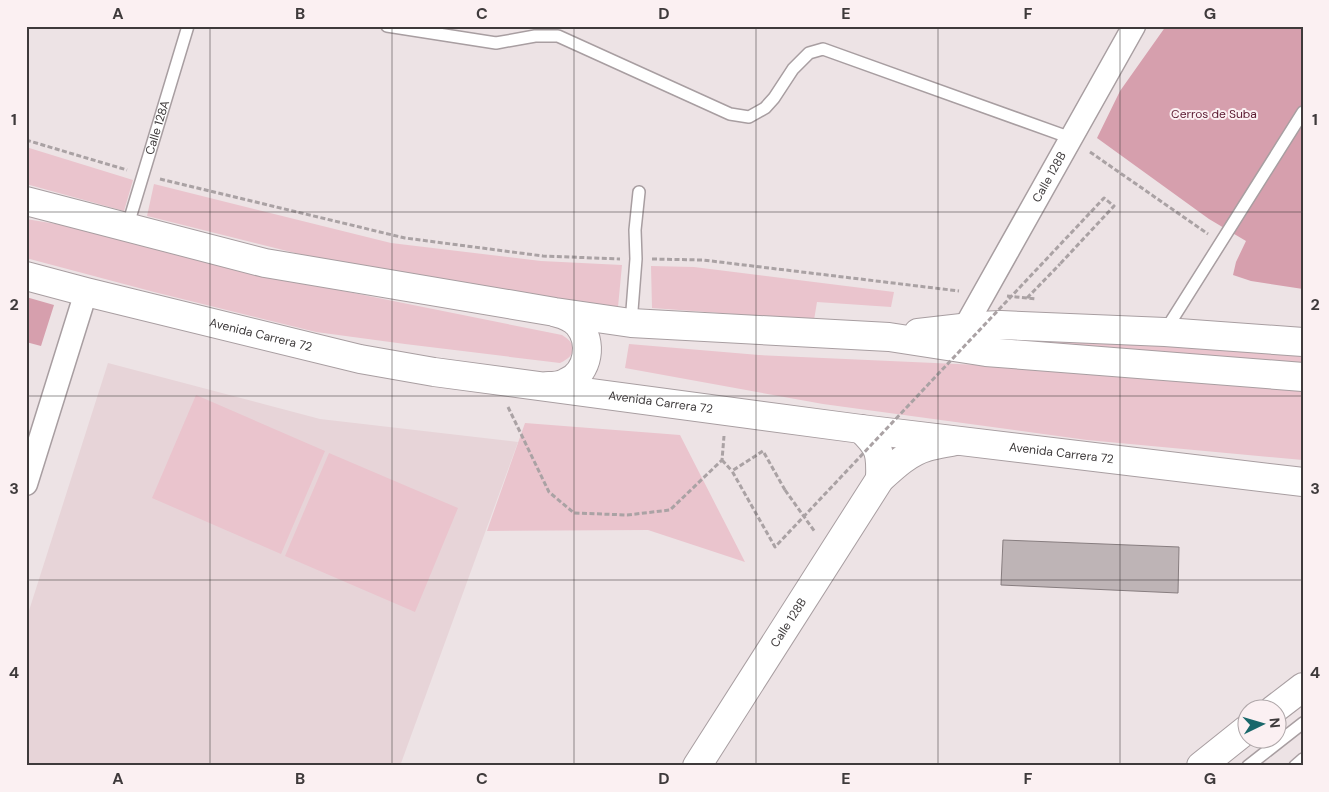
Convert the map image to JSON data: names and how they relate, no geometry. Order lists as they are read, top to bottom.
{
  "streets": {
    "main road": ["Calle 128B", "Avenida Carrera 72"],
    "lane": ["Calle 128A"]
  },
  "crossings": [
    ["Calle 128B", "Avenida Carrera 72"]
  ],
  "parks": ["Cerros de Suba"],
  "north": "right",
  "grid": {
    "columns": [
      "A",
      "B",
      "C",
      "D",
      "E",
      "F",
      "G"
    ],
    "rows": [
      "1",
      "2",
      "3",
      "4"
    ]
  }
}
